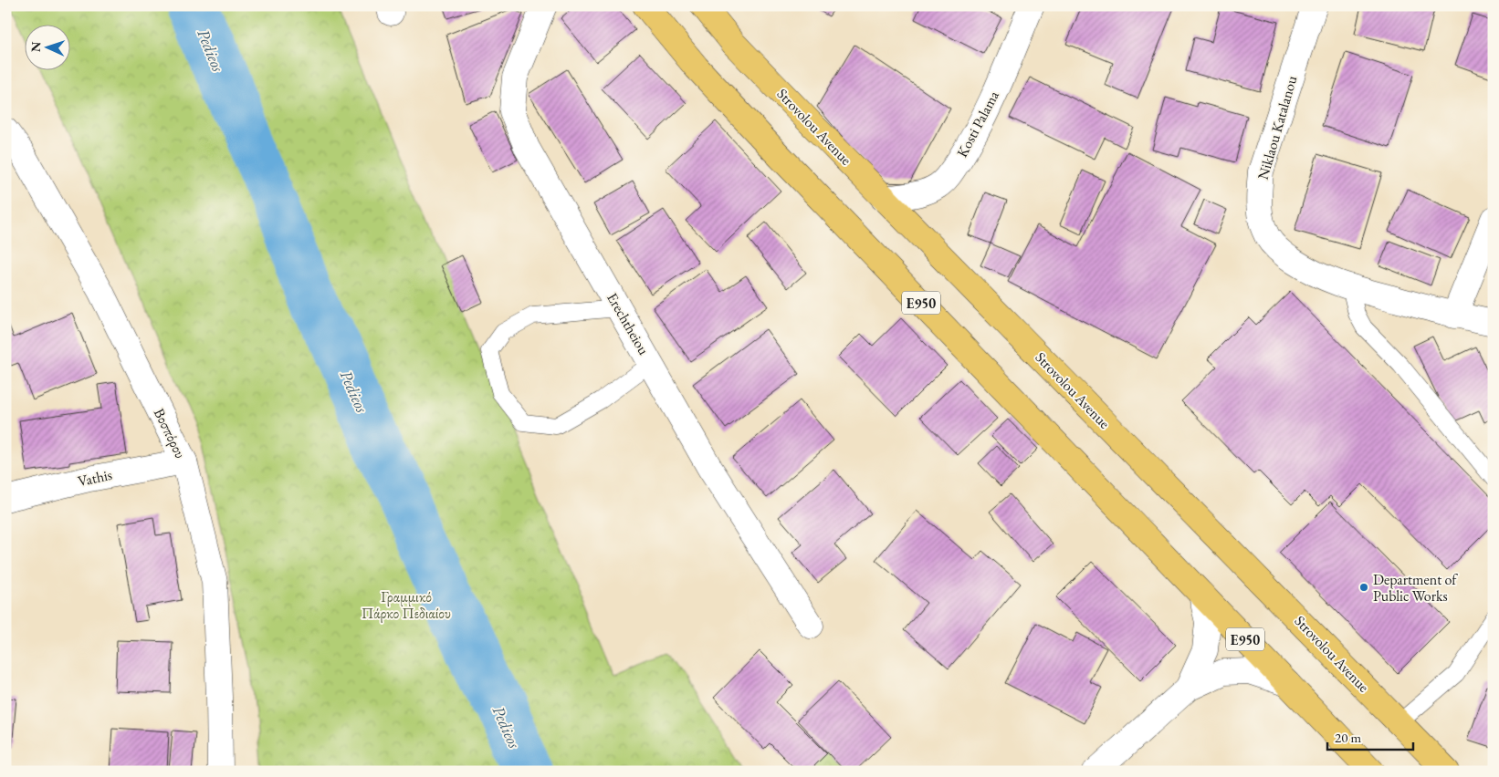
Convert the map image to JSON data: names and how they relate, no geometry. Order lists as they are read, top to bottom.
{
  "streets": {
    "main road": ["Strovolou Avenue", "E950"],
    "street": [
      "Kosti Palama",
      "Niklaou Katalanou",
      "Erechtheiou",
      "Βοσπόρου",
      "Vathis"
    ]
  },
  "crossings": [
    ["Kosti Palama", "Strovolou Avenue"],
    ["Βοσπόρου", "Vathis"]
  ],
  "water": ["Pedieos"],
  "parks": ["Γραμμικό Πάρκο Πεδιαίου"],
  "places": ["Department of Public Works"],
  "scale_bar": "20 m",
  "north": "left"
}
